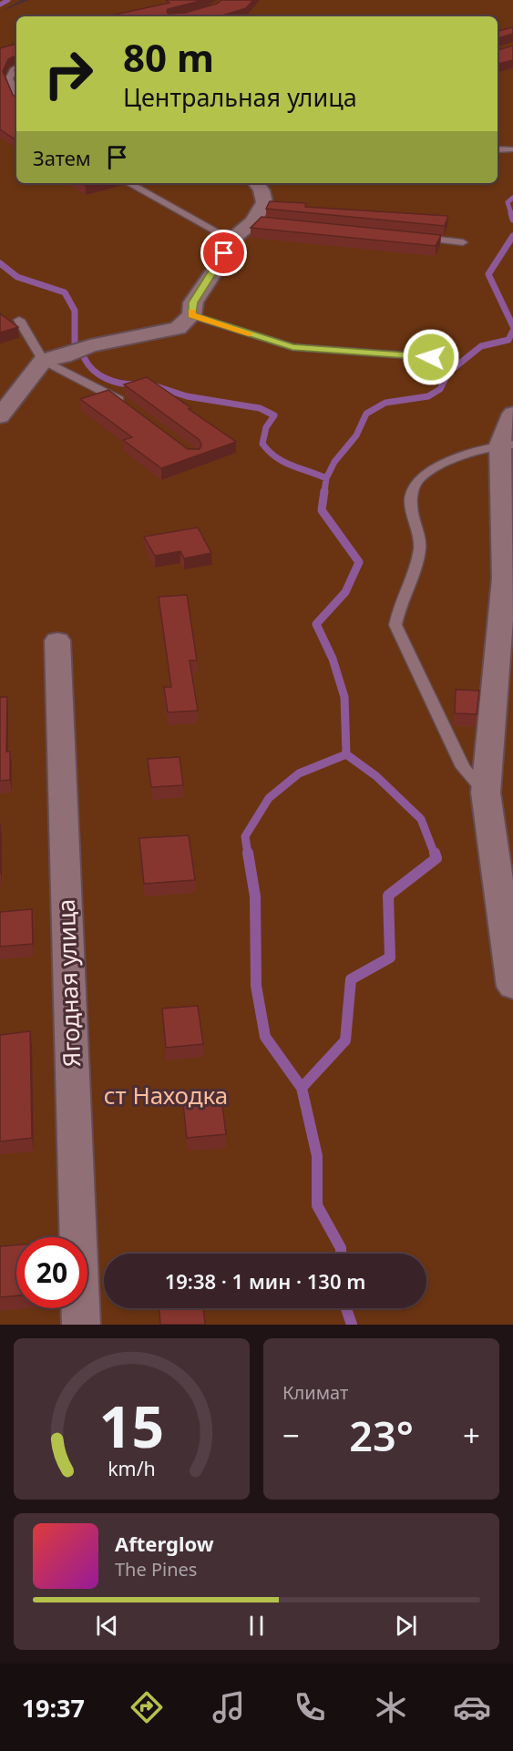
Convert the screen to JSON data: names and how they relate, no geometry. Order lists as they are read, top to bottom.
{
  "streets": {
    "street": ["Ягодная улица"]
  },
  "parks": ["ст Находка"],
  "page": {
    "turn": ["80 m", "Центральная улица"],
    "then": "Затем",
    "limit": "20",
    "trip": "19:38 · 1 мин · 130 m",
    "tile": "Климат",
    "heat": ["−", "23°", "+"],
    "song": ["Afterglow", "The Pines"],
    "tabs": "19:37",
    "gauge": ["15", "km/h"]
  }
}
